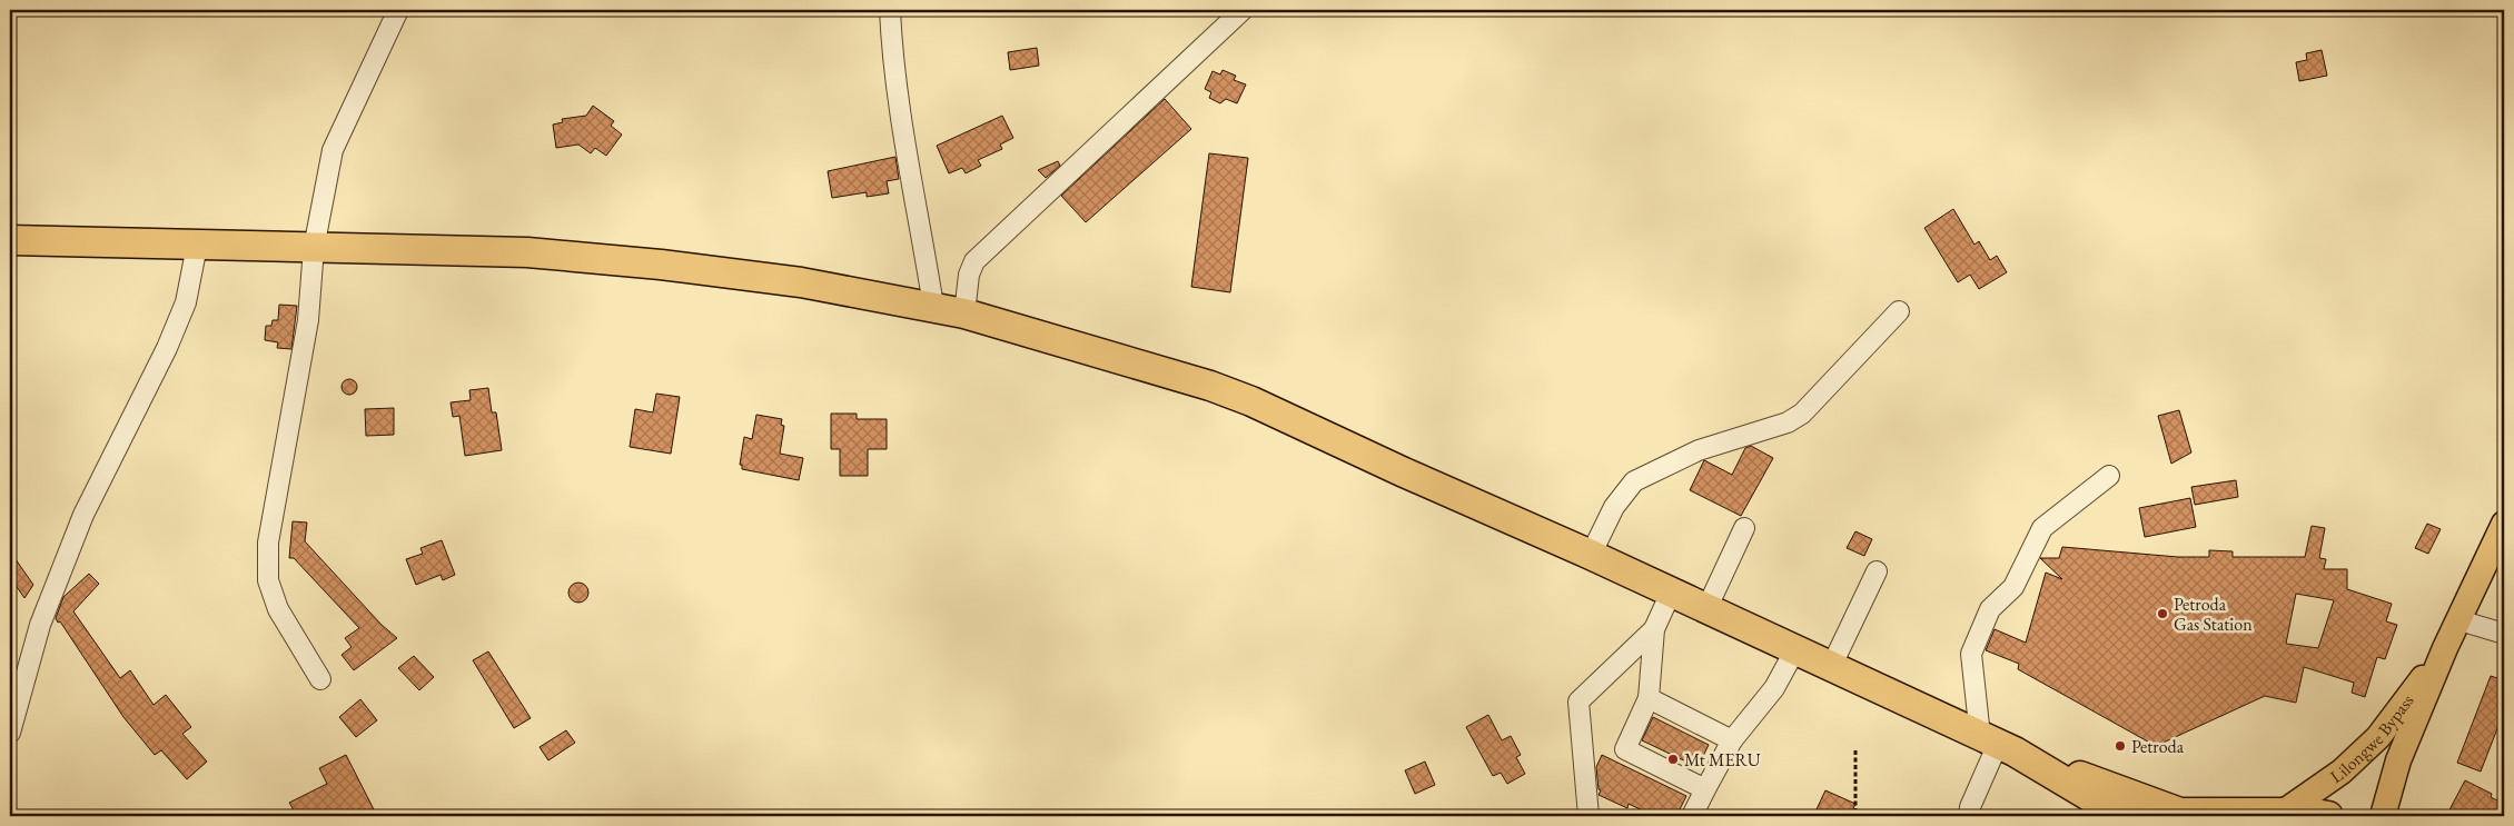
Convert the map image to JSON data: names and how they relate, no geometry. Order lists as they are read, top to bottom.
{
  "streets": {
    "main road": ["Lilongwe Bypass"]
  },
  "places": ["Petroda Gas Station", "Petroda", "Mt MERU"]
}
